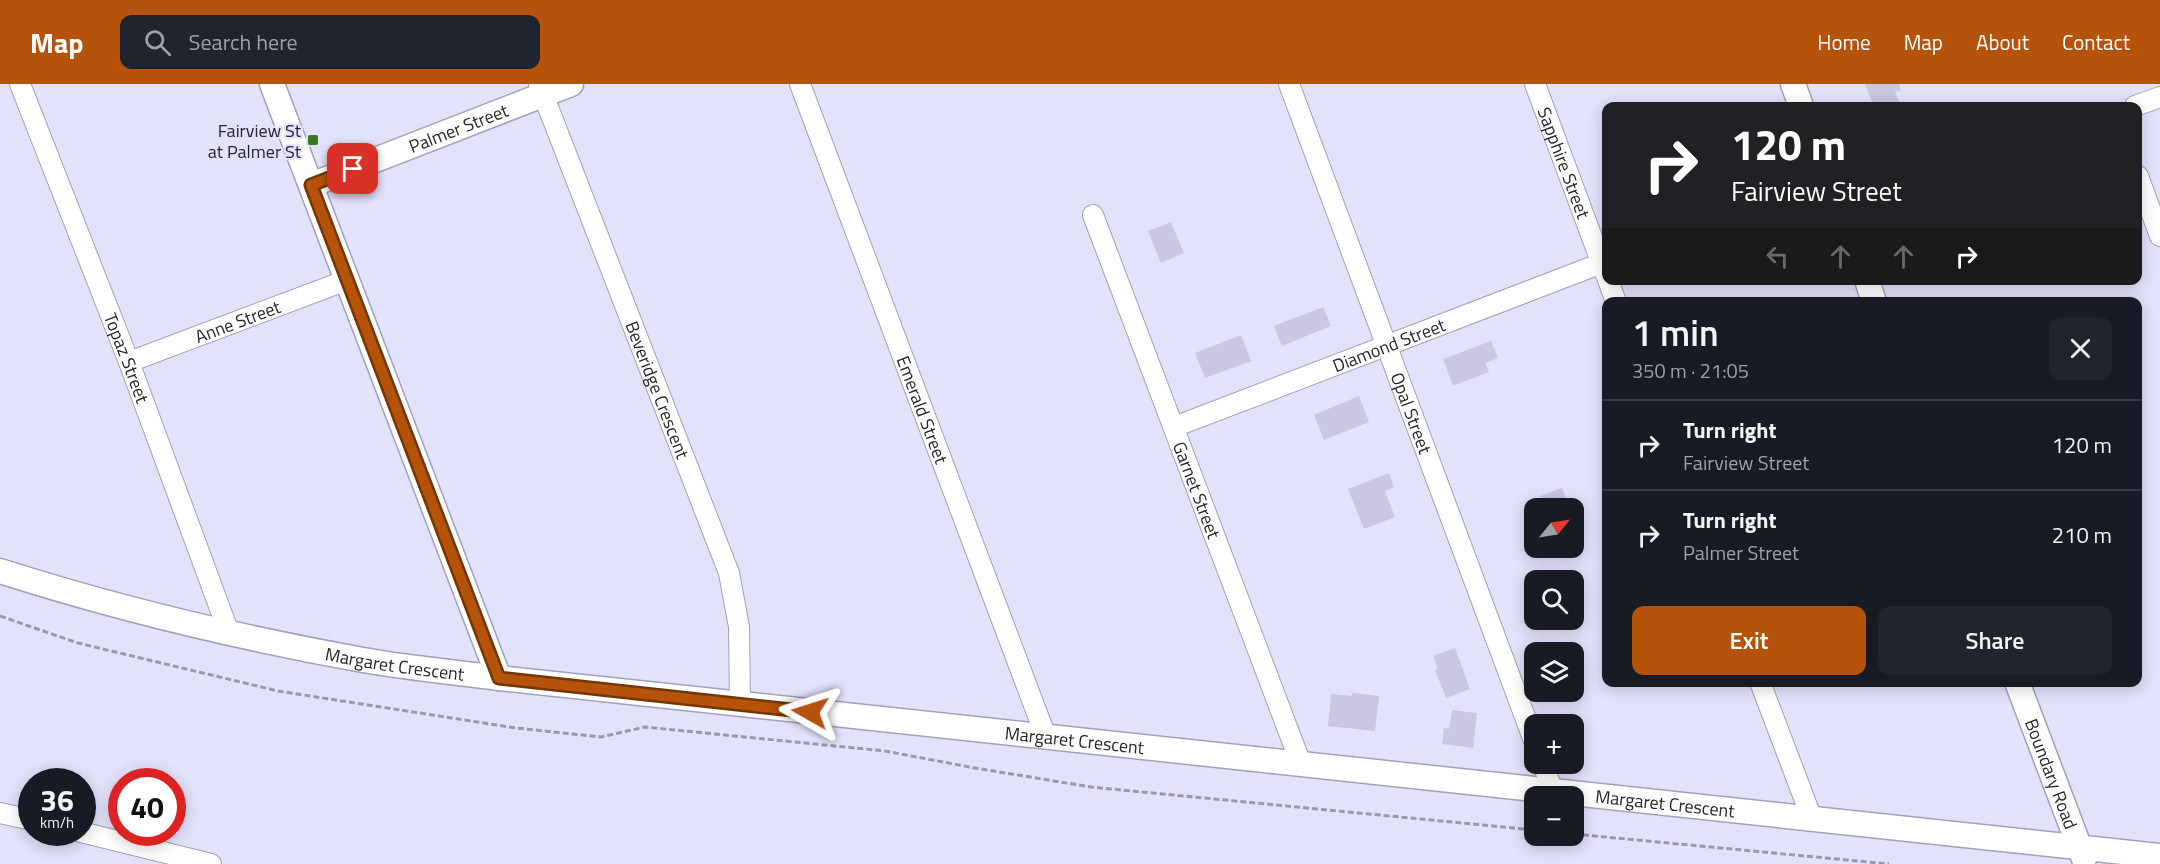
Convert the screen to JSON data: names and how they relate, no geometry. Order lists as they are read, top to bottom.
{
  "streets": {
    "street": [
      "Palmer Street",
      "Sapphire Street",
      "Anne Street",
      "Diamond Street",
      "Topaz Street",
      "Beveridge Crescent",
      "Emerald Street",
      "Opal Street",
      "Garnet Street",
      "Margaret Crescent",
      "Boundary Road"
    ]
  },
  "crossings": [
    ["Palmer Street", "Beveridge Crescent"],
    ["Anne Street", "Topaz Street"],
    ["Diamond Street", "Opal Street"],
    ["Diamond Street", "Garnet Street"],
    ["Topaz Street", "Margaret Crescent"],
    ["Beveridge Crescent", "Margaret Crescent"],
    ["Emerald Street", "Margaret Crescent"],
    ["Garnet Street", "Margaret Crescent"],
    ["Margaret Crescent", "Boundary Road"]
  ],
  "places": {
    "transit": ["Fairview St at Palmer St"]
  },
  "north": "top right",
  "page": {
    "header": "Map",
    "search": "Search here",
    "nav": [
      "Home",
      "Map",
      "About",
      "Contact"
    ],
    "turn": ["120 m", "Fairview Street"],
    "heading": ["1 min", "350 m · 21:05"],
    "list": [
      {
        "name": "Turn right",
        "note": "Fairview Street",
        "value": "120 m"
      },
      {
        "name": "Turn right",
        "note": "Palmer Street",
        "value": "210 m"
      }
    ],
    "map_buttons": ["+", "−"],
    "buttons": ["Exit", "Share"],
    "speed": "36 km/h",
    "limit": "40"
  }
}
